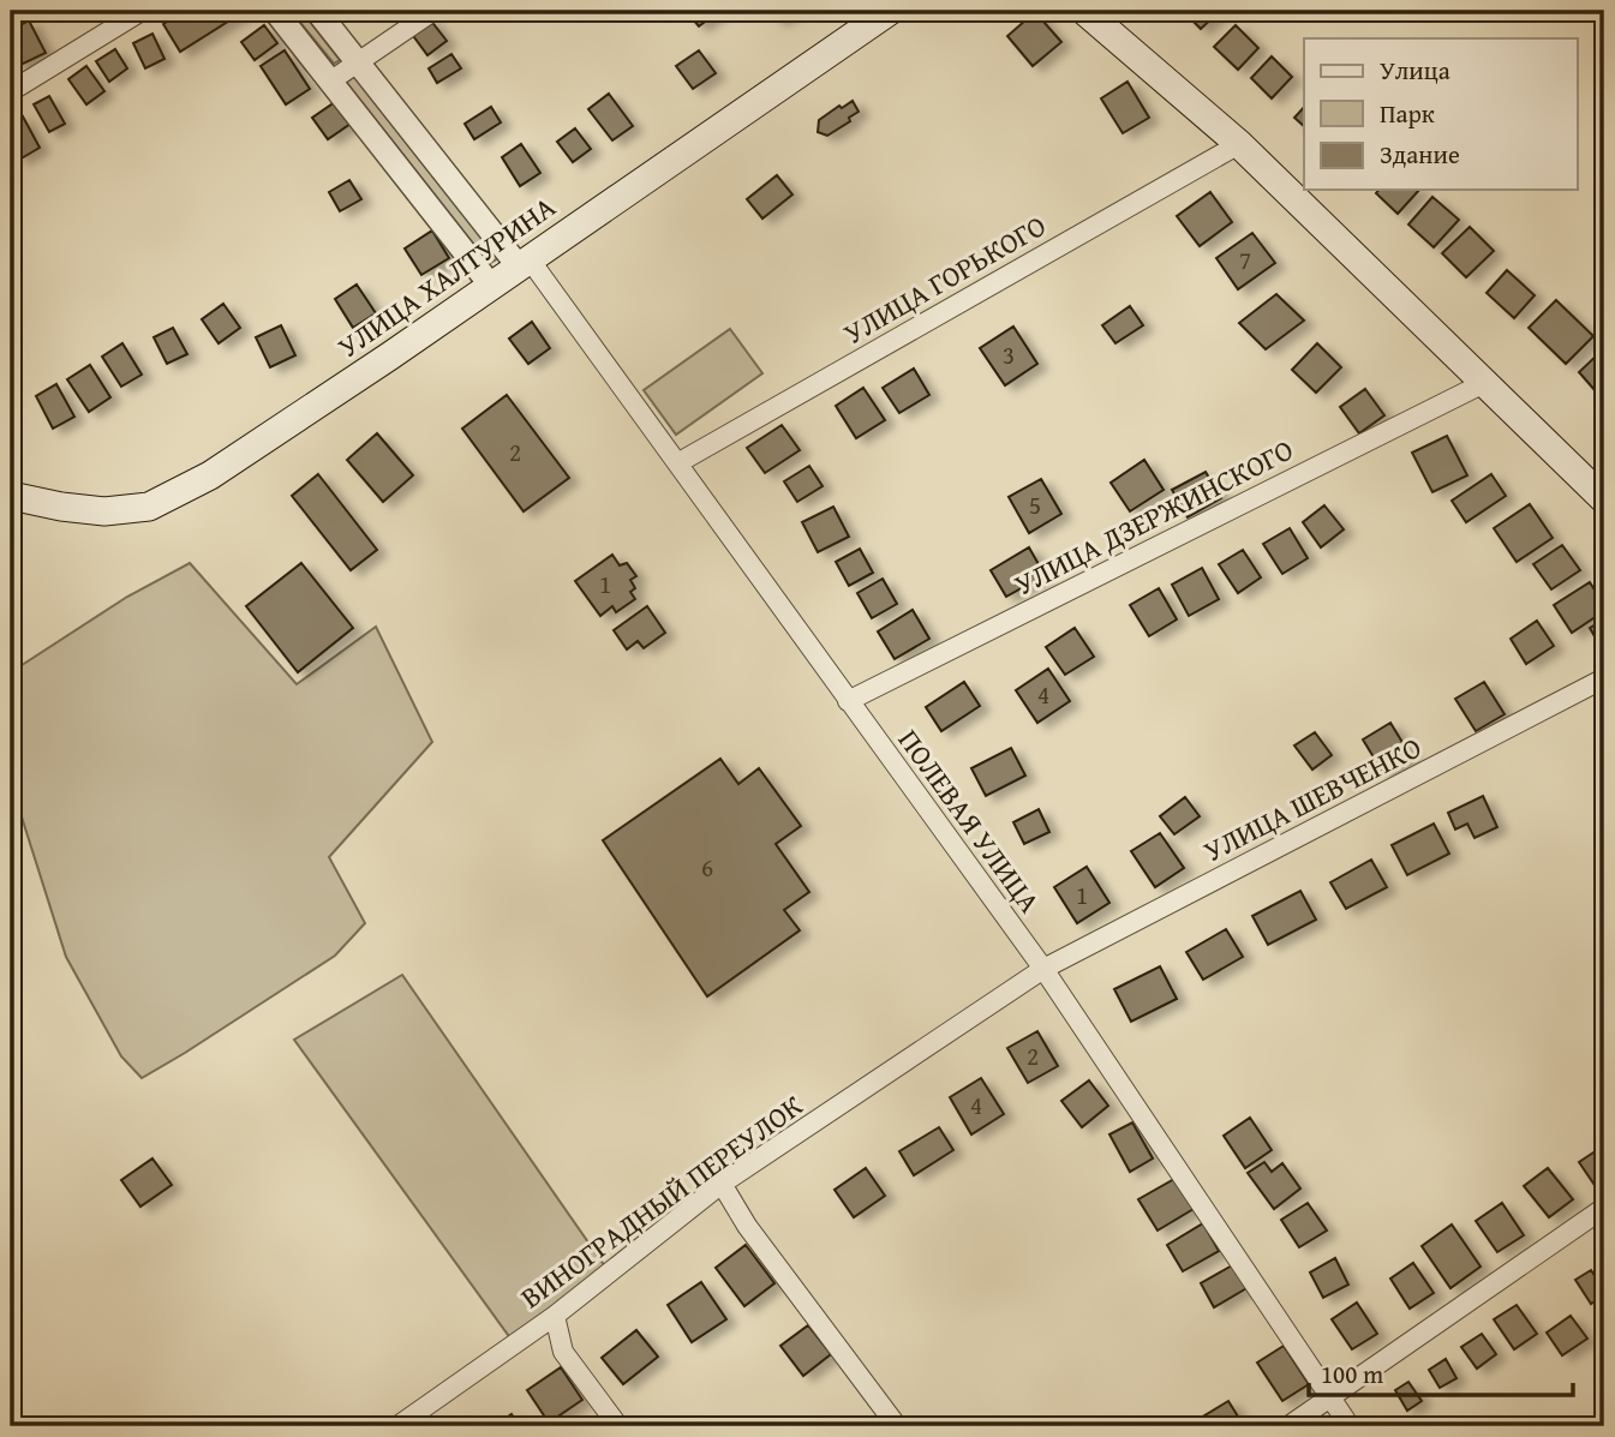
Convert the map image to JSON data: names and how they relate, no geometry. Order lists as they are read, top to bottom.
{
  "streets": {
    "main road": ["УЛИЦА ХАЛТУРИНА"],
    "street": [
      "УЛИЦА ГОРЬКОГО",
      "УЛИЦА ДЗЕРЖИНСКОГО",
      "УЛИЦА ШЕВЧЕНКО",
      "ПОЛЕВАЯ УЛИЦА",
      "ВИНОГРАДНЫЙ ПЕРЕУЛОК"
    ]
  },
  "crossings": [
    ["УЛИЦА ХАЛТУРИНА", "ПОЛЕВАЯ УЛИЦА"],
    ["УЛИЦА ГОРЬКОГО", "ПОЛЕВАЯ УЛИЦА"],
    ["УЛИЦА ДЗЕРЖИНСКОГО", "ПОЛЕВАЯ УЛИЦА"],
    ["УЛИЦА ШЕВЧЕНКО", "ПОЛЕВАЯ УЛИЦА"],
    ["УЛИЦА ШЕВЧЕНКО", "ВИНОГРАДНЫЙ ПЕРЕУЛОК"],
    ["ПОЛЕВАЯ УЛИЦА", "ВИНОГРАДНЫЙ ПЕРЕУЛОК"]
  ],
  "house_numbers": [
    "7",
    "3",
    "2",
    "5",
    "1",
    "4",
    "6",
    "1",
    "2",
    "4"
  ],
  "legend": ["Улица", "Парк", "Здание"],
  "scale_bar": "100 m"
}
